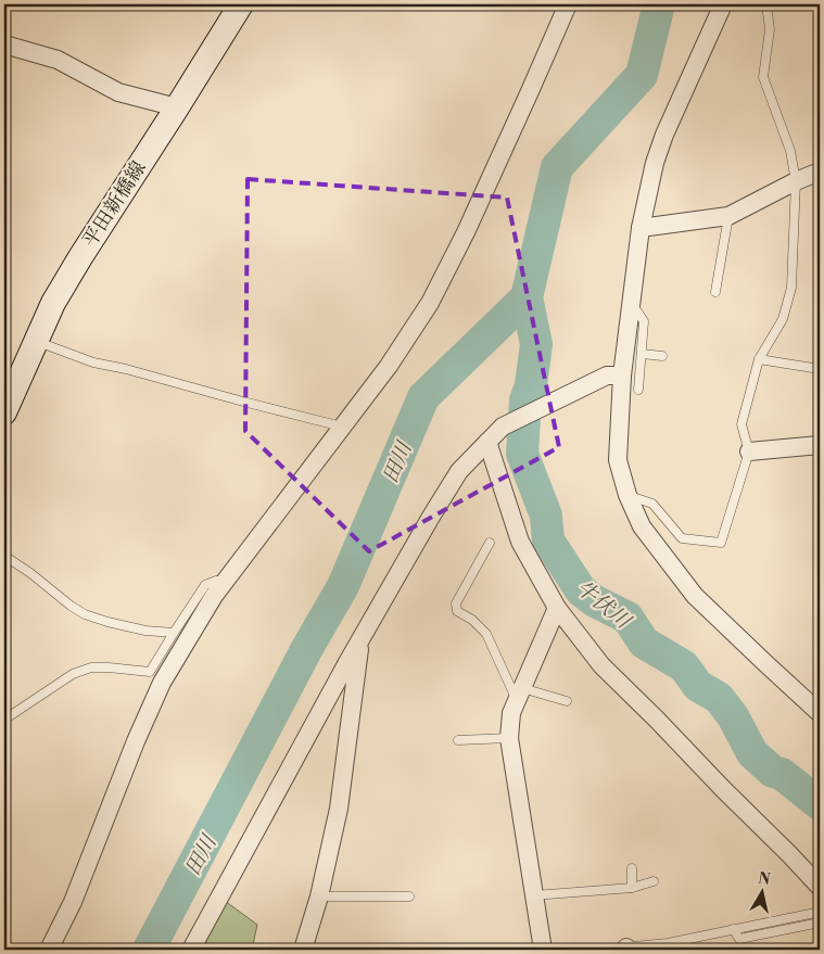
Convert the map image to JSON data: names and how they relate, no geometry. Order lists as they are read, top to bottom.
{
  "streets": {
    "main road": ["平田新橋線"]
  },
  "water": ["田川", "牛伏川"],
  "north": "top"
}
